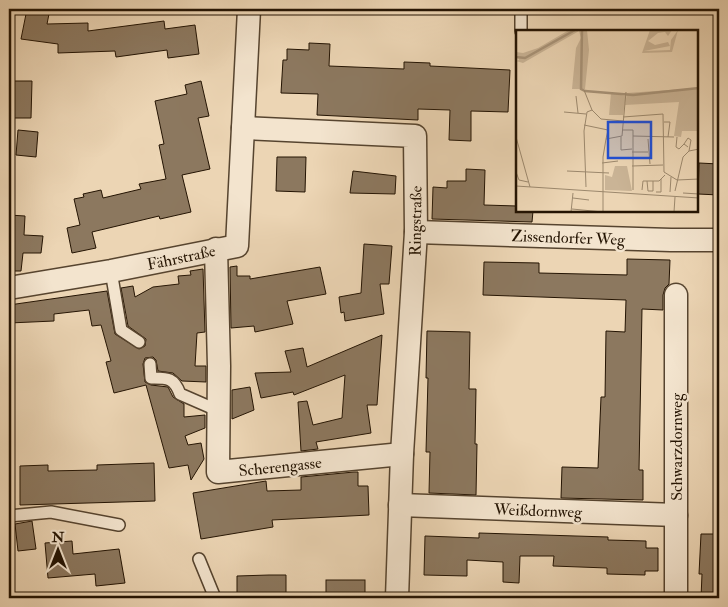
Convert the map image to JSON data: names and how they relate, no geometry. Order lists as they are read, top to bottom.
{
  "streets": {
    "street": [
      "Ringstraße",
      "Zissendorfer Weg",
      "Fährstraße",
      "Schwarzdornweg",
      "Scherengasse",
      "Weißdornweg"
    ]
  },
  "crossings": [
    ["Ringstraße", "Zissendorfer Weg"],
    ["Ringstraße", "Fährstraße"],
    ["Ringstraße", "Scherengasse"],
    ["Ringstraße", "Weißdornweg"],
    ["Fährstraße", "Scherengasse"],
    ["Schwarzdornweg", "Weißdornweg"]
  ],
  "north": "top"
}
